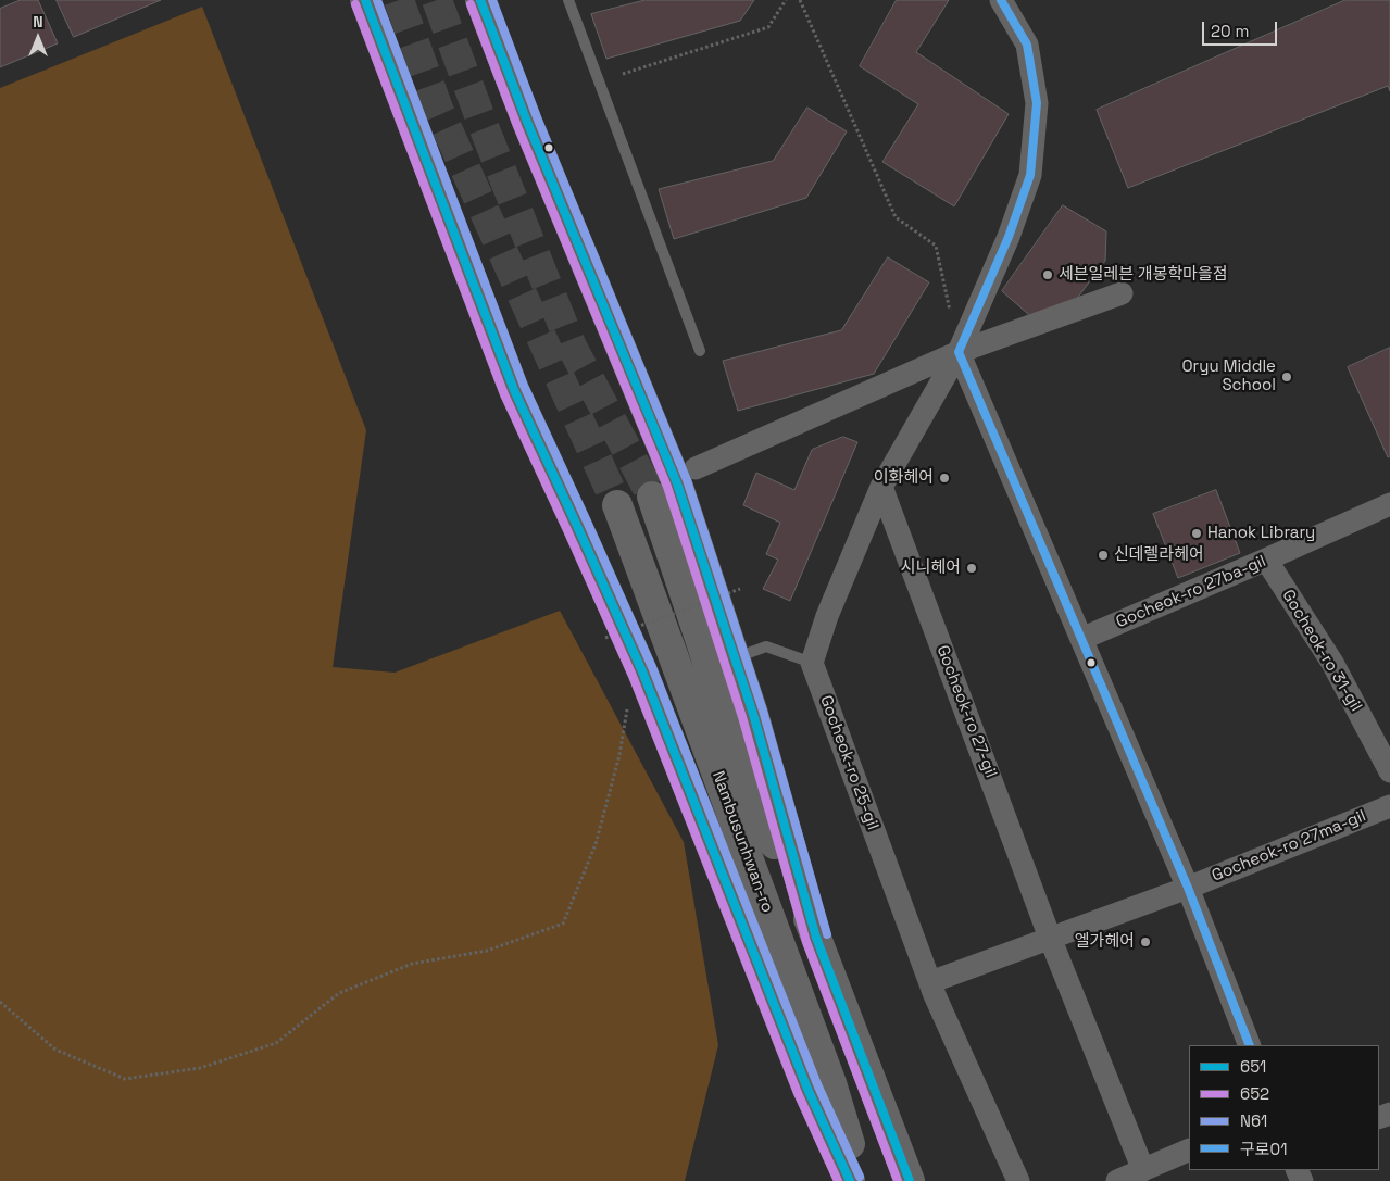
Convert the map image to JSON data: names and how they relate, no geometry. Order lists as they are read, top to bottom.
{
  "streets": {
    "main road": ["Nambusunhwan-ro"],
    "street": [
      "Gocheok-ro 27ba-gil",
      "Gocheok-ro 31-gil",
      "Gocheok-ro 27-gil",
      "Gocheok-ro 25-gil",
      "Gocheok-ro 27ma-gil"
    ]
  },
  "crossings": [
    ["Gocheok-ro 27ba-gil", "Gocheok-ro 31-gil"]
  ],
  "places": [
    "세븐일레븐 개봉학마을점",
    "Oryu Middle School",
    "이화헤어",
    "Hanok Library",
    "신데렐라헤어",
    "시니헤어",
    "엘가헤어"
  ],
  "lines": [
    "transit line 651",
    "transit line N61",
    "transit line 구로01",
    "transit line 652"
  ],
  "legend": [
    "651",
    "652",
    "N61",
    "구로01"
  ],
  "scale_bar": "20 m",
  "north": "top"
}
